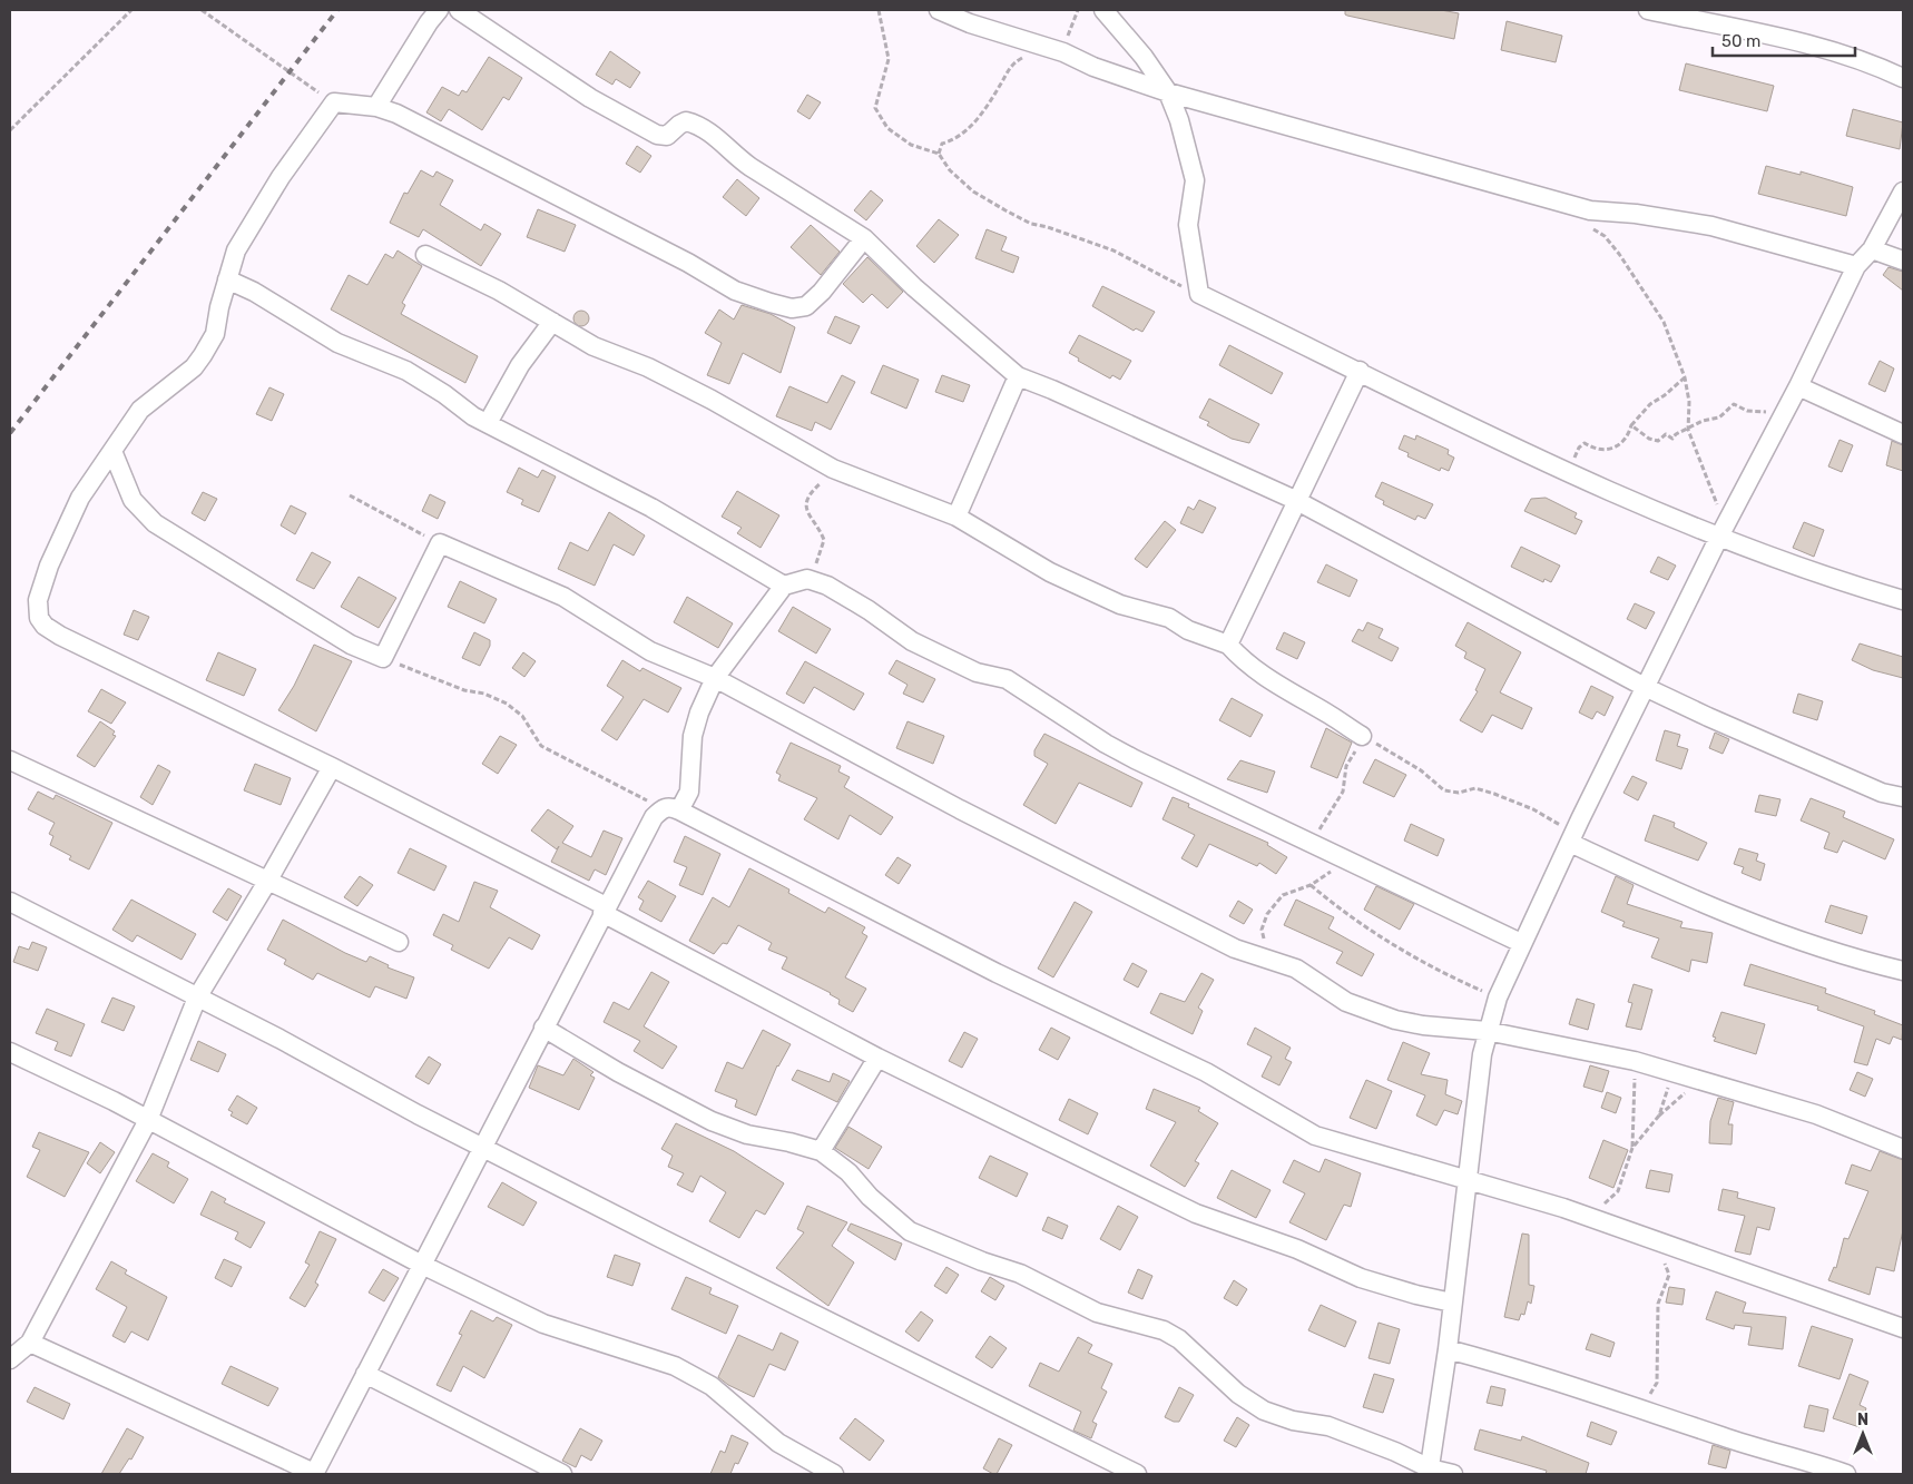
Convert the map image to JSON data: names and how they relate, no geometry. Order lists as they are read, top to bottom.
{
  "scale_bar": "50 m",
  "north": "top"
}
